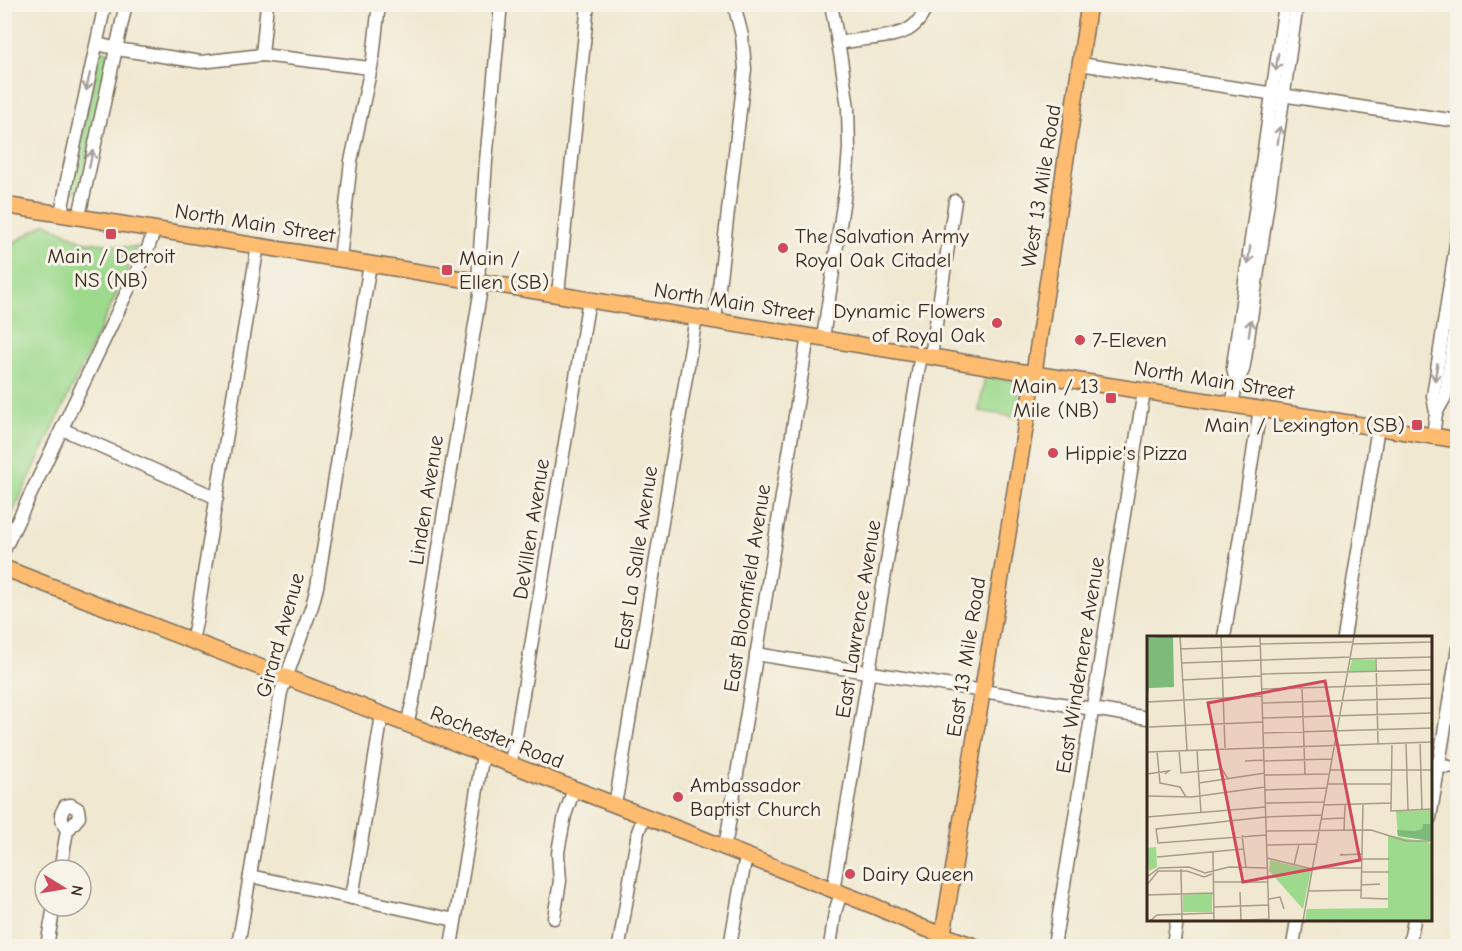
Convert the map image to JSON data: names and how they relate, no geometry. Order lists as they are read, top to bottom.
{
  "streets": {
    "main road": [
      "West 13 Mile Road",
      "North Main Street",
      "East 13 Mile Road",
      "Rochester Road"
    ],
    "street": [
      "Linden Avenue",
      "DeVillen Avenue",
      "East La Salle Avenue",
      "East Bloomfield Avenue",
      "East Lawrence Avenue",
      "Girard Avenue",
      "East Windemere Avenue"
    ]
  },
  "crossings": [
    ["West 13 Mile Road", "North Main Street"],
    ["West 13 Mile Road", "East 13 Mile Road"],
    ["North Main Street", "Linden Avenue"],
    ["North Main Street", "DeVillen Avenue"],
    ["North Main Street", "East La Salle Avenue"],
    ["North Main Street", "East Bloomfield Avenue"],
    ["North Main Street", "East Lawrence Avenue"],
    ["North Main Street", "Girard Avenue"],
    ["North Main Street", "East 13 Mile Road"],
    ["North Main Street", "East Windemere Avenue"],
    ["Linden Avenue", "Rochester Road"],
    ["DeVillen Avenue", "Rochester Road"],
    ["East La Salle Avenue", "Rochester Road"],
    ["East Bloomfield Avenue", "Rochester Road"],
    ["East Lawrence Avenue", "Rochester Road"],
    ["Girard Avenue", "Rochester Road"],
    ["East 13 Mile Road", "Rochester Road"]
  ],
  "places": {
    "transit": [
      "Main / Detroit NS (NB)",
      "Main / Ellen (SB)",
      "Main / 13 Mile (NB)",
      "Main / Lexington (SB)"
    ],
    "other": [
      "The Salvation Army Royal Oak Citadel",
      "Dynamic Flowers of Royal Oak",
      "7-Eleven",
      "Hippie's Pizza",
      "Ambassador Baptist Church",
      "Dairy Queen"
    ]
  },
  "north": "right"
}
